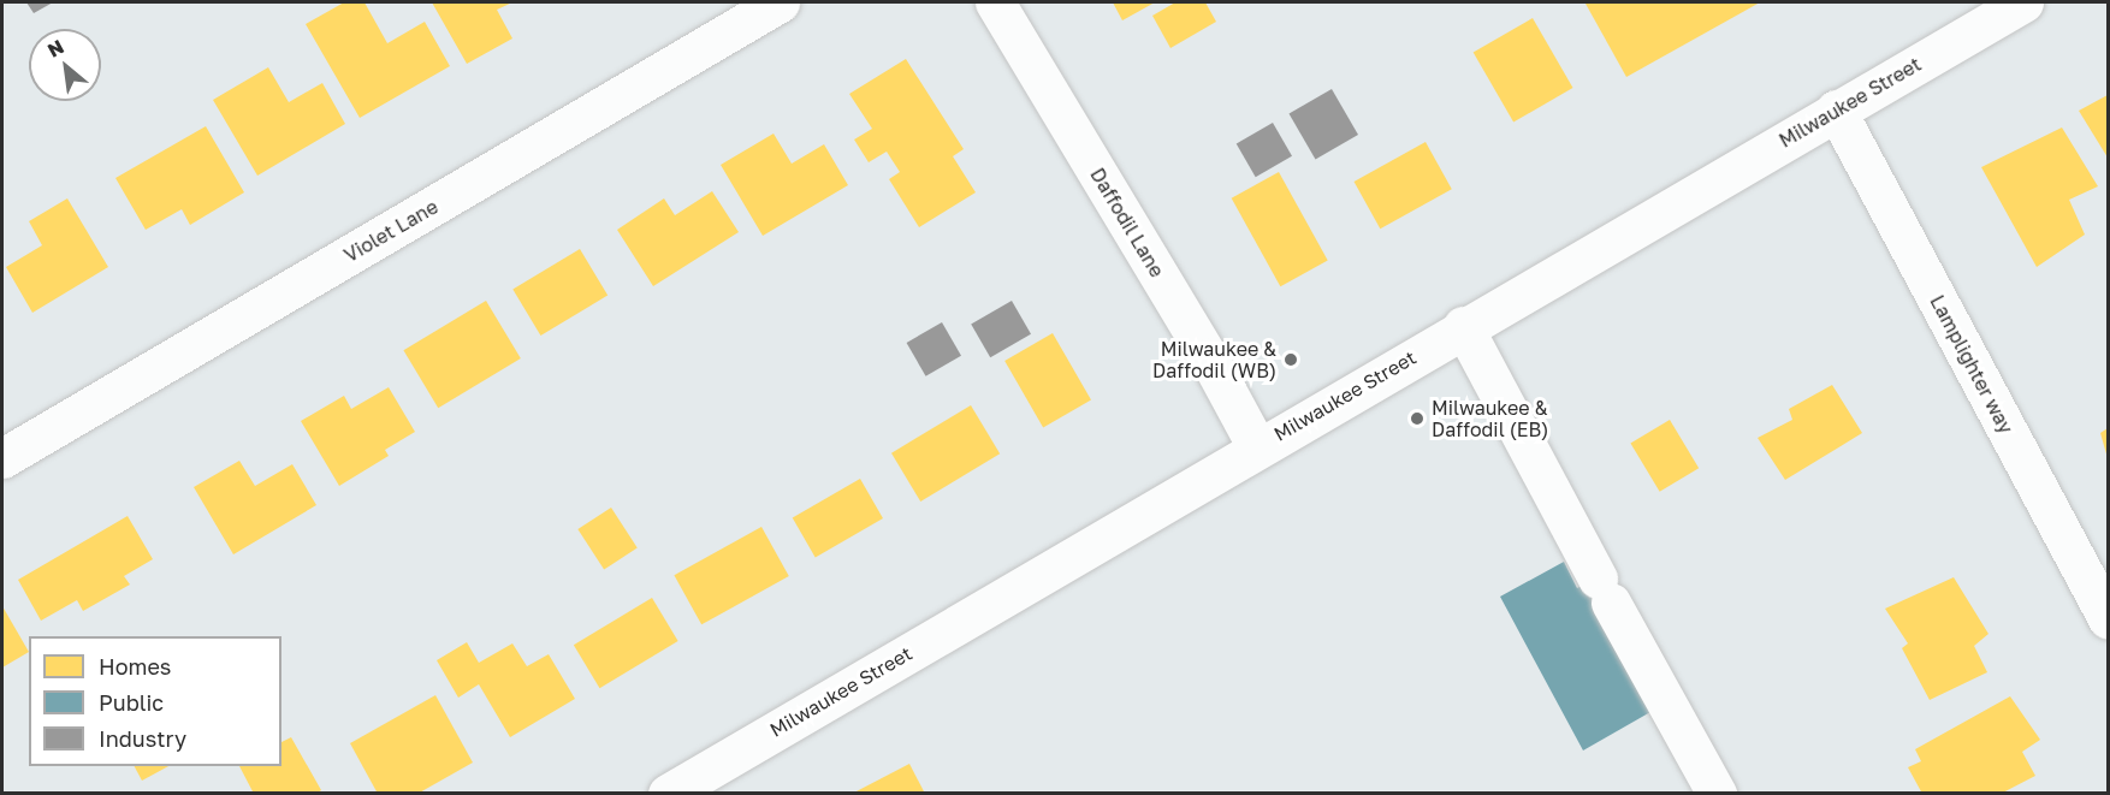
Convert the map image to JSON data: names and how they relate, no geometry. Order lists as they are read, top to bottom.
{
  "streets": {
    "street": [
      "Milwaukee Street",
      "Daffodil Lane",
      "Violet Lane",
      "Lamplighter way"
    ]
  },
  "crossings": [
    ["Milwaukee Street", "Daffodil Lane"],
    ["Milwaukee Street", "Lamplighter way"]
  ],
  "places": ["Milwaukee & Daffodil (WB)", "Milwaukee & Daffodil (EB)"],
  "legend": ["Homes", "Public", "Industry"],
  "north": "top left"
}
